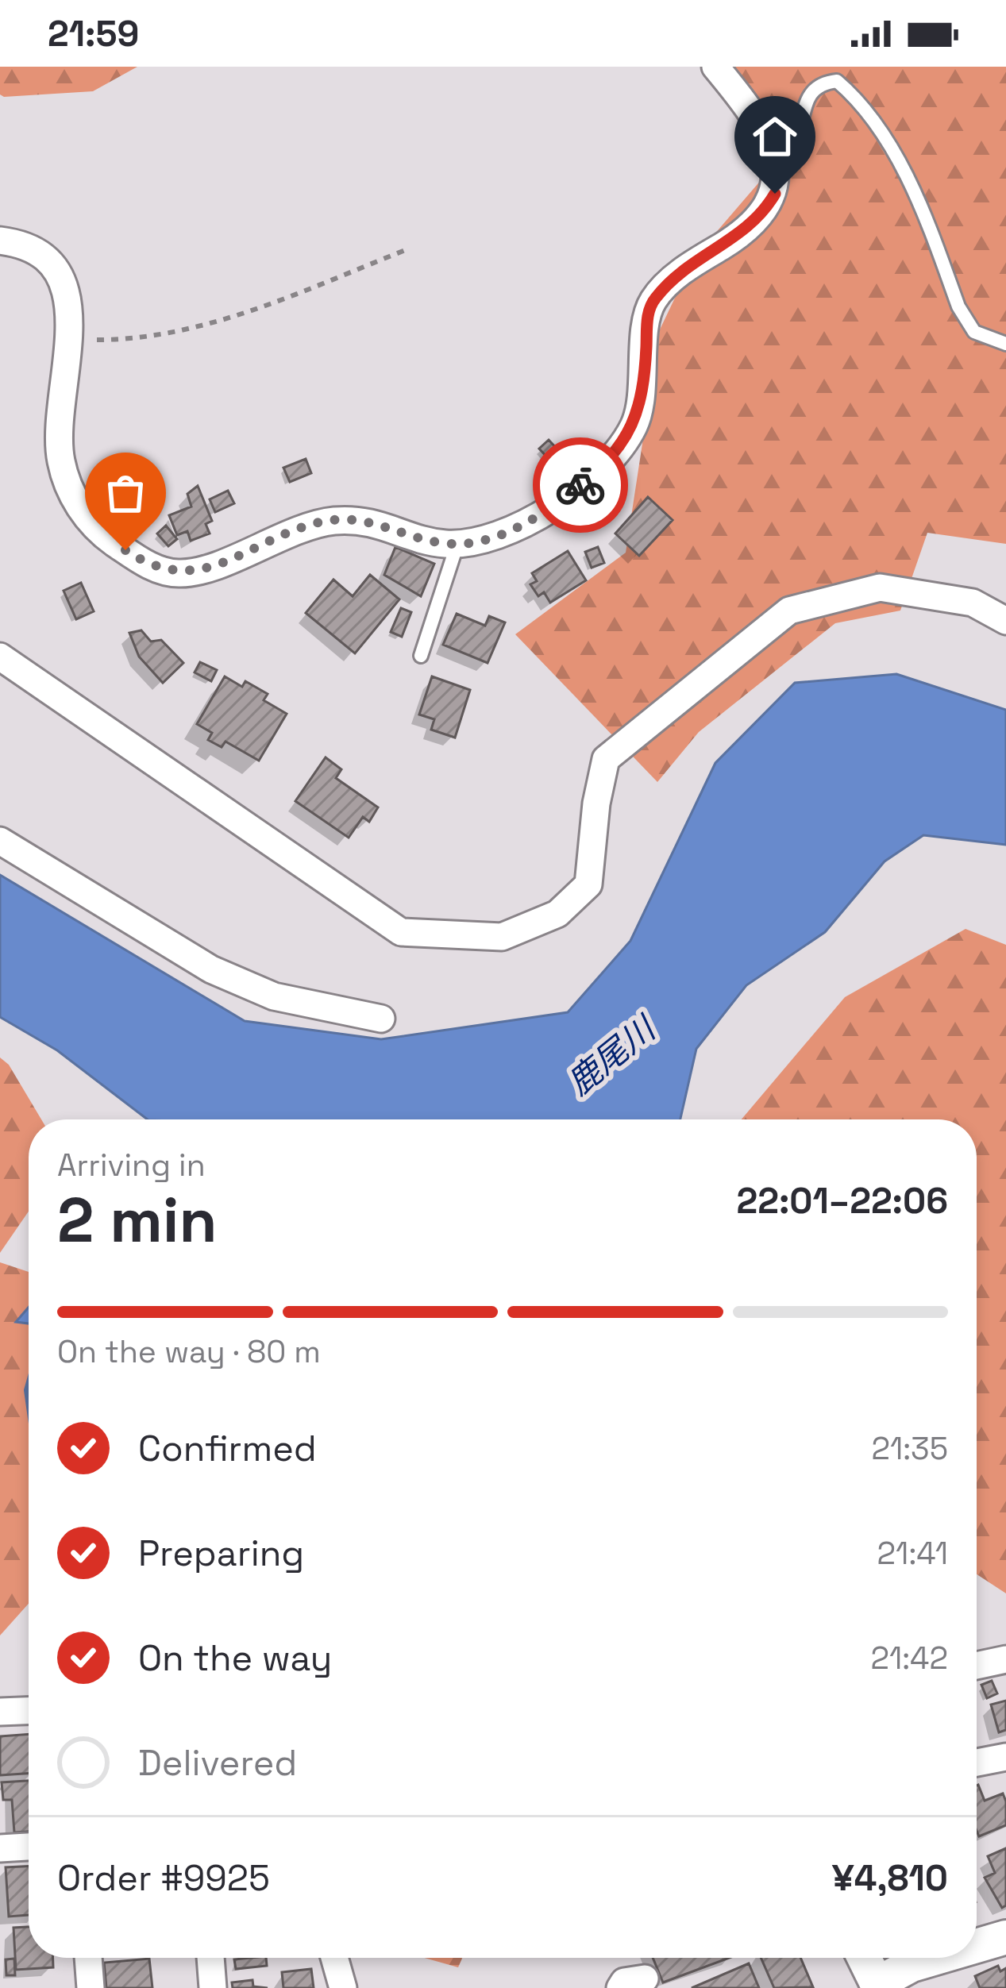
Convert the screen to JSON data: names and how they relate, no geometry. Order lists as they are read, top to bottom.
{
  "water": ["鹿尾川"],
  "page": {
    "status": "21:59",
    "heading": ["2 min", "Arriving in", "22:01–22:06"],
    "panel": ["Order #9925", "¥4,810"],
    "bar": "On the way · 80 m",
    "list": [
      ["Confirmed", "21:35"],
      ["Preparing", "21:41"],
      ["On the way", "21:42"],
      "Delivered"
    ]
  }
}
